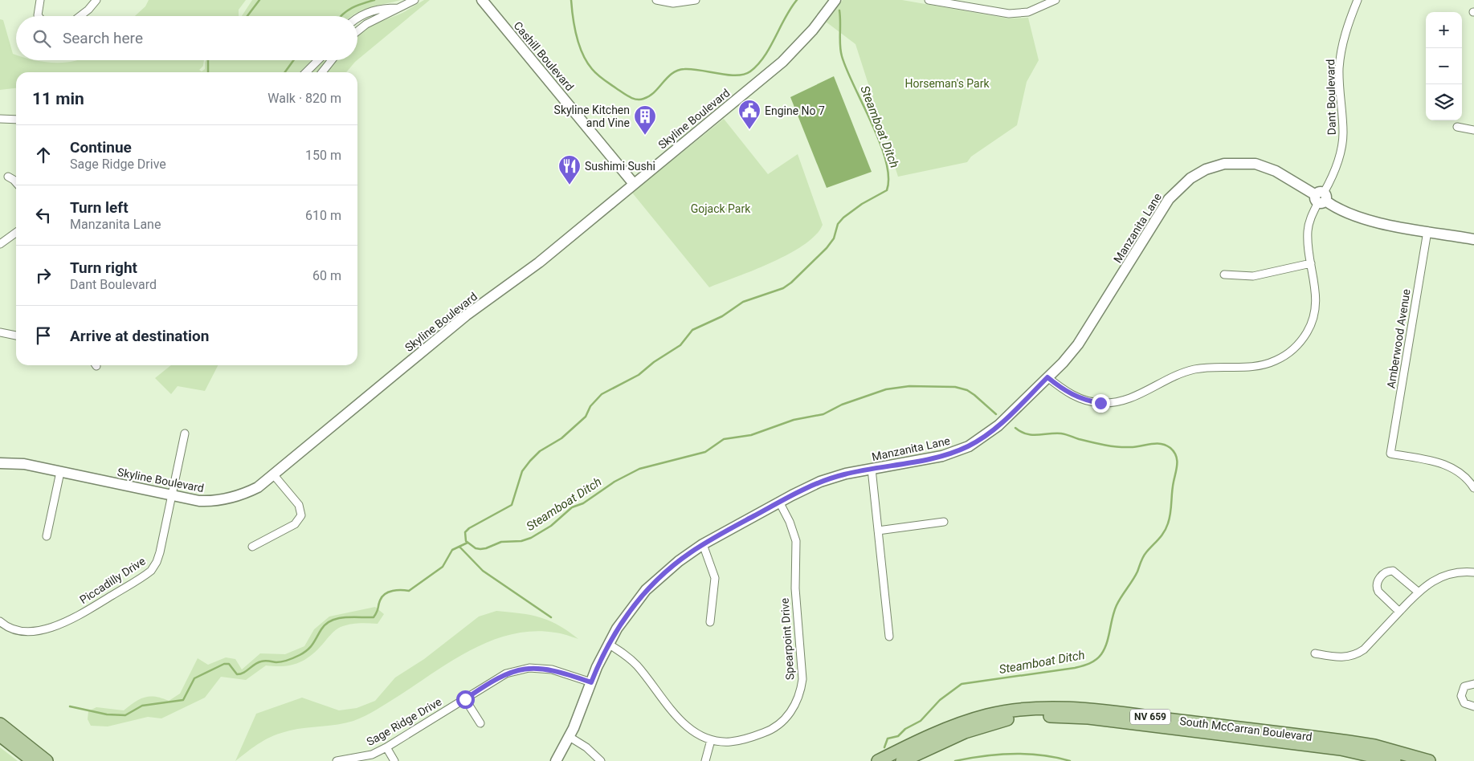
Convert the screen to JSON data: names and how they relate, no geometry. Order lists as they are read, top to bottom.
{
  "streets": {
    "main road": ["NV 659", "South McCarran Boulevard"],
    "street": [
      "Cashill Boulevard",
      "Dant Boulevard",
      "Skyline Boulevard",
      "Manzanita Lane",
      "Amberwood Avenue",
      "Piccadilly Drive",
      "Spearpoint Drive",
      "Sage Ridge Drive"
    ]
  },
  "crossings": [
    ["Cashill Boulevard", "Skyline Boulevard"],
    ["Dant Boulevard", "Manzanita Lane"],
    ["Skyline Boulevard", "Piccadilly Drive"],
    ["Manzanita Lane", "Amberwood Avenue"],
    ["Manzanita Lane", "Spearpoint Drive"],
    ["Manzanita Lane", "Sage Ridge Drive"]
  ],
  "water": ["Steamboat Ditch"],
  "parks": ["Horseman's Park", "Gojack Park"],
  "places": {
    "public building": ["Engine No 7"],
    "building": ["Skyline Kitchen and Vine"],
    "restaurant": ["Sushimi Sushi"]
  },
  "page": {
    "map_buttons": ["+", "−"],
    "search": "Search here",
    "heading": ["11 min", "Walk · 820 m"],
    "list": [
      ["Continue", "Sage Ridge Drive", "150 m"],
      ["Turn left", "Manzanita Lane", "610 m"],
      ["Turn right", "Dant Boulevard", "60 m"],
      "Arrive at destination"
    ]
  }
}
